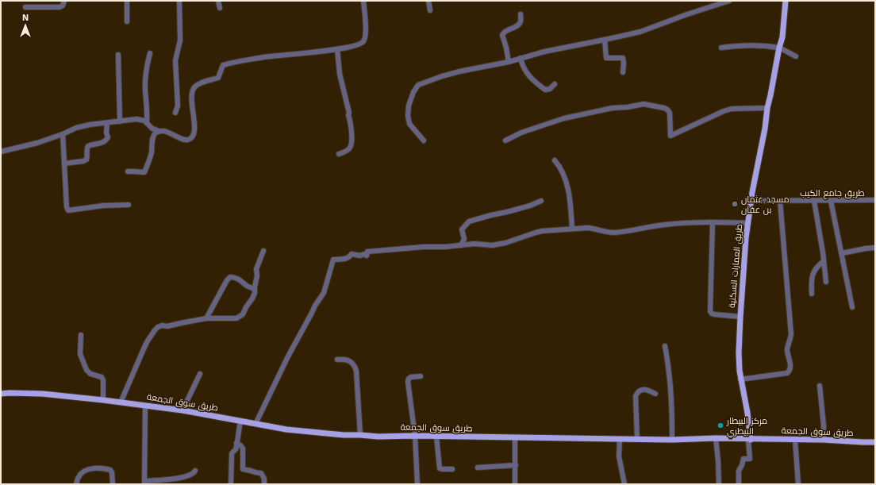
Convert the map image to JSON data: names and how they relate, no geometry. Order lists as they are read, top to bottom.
{
  "streets": {
    "main road": ["طريق العمارات السكنية", "طريق سوق الجمعة"],
    "street": ["طريق جامع الكيب"]
  },
  "crossings": [
    ["طريق جامع الكيب", "طريق العمارات السكنية"],
    ["طريق العمارات السكنية", "طريق سوق الجمعة"]
  ],
  "places": ["مسجد عثمان بن عفان", "مركز البيطار البيطري"],
  "north": "top"
}
